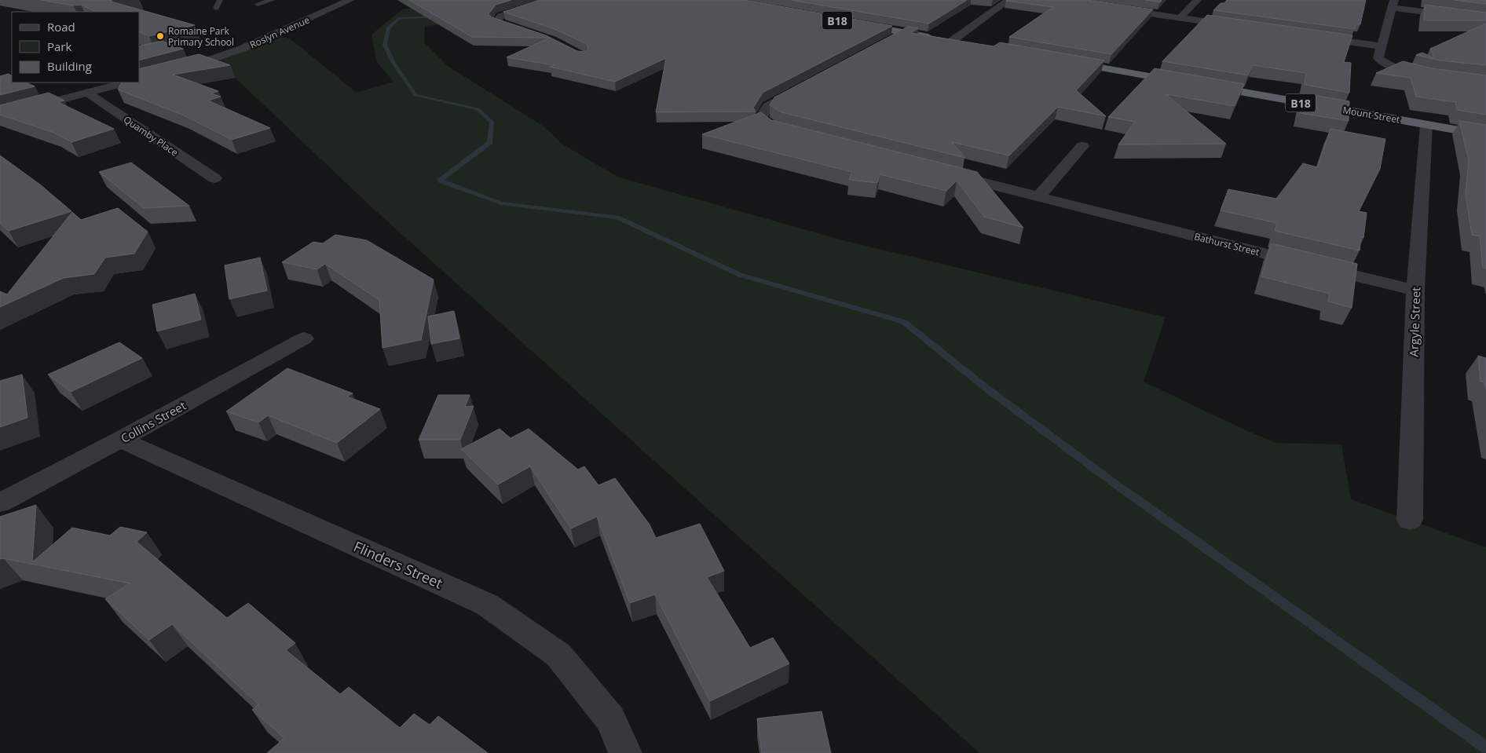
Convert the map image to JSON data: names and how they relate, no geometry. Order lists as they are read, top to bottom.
{
  "streets": {
    "highway": ["B18", "Mount Street"],
    "street": [
      "Roslyn Avenue",
      "Quamby Place",
      "Bathurst Street",
      "Argyle Street",
      "Collins Street",
      "Flinders Street"
    ]
  },
  "crossings": [
    ["Mount Street", "Argyle Street"],
    ["Bathurst Street", "Argyle Street"],
    ["Collins Street", "Flinders Street"]
  ],
  "places": ["Romaine Park Primary School"],
  "legend": ["Road", "Park", "Building"]
}
